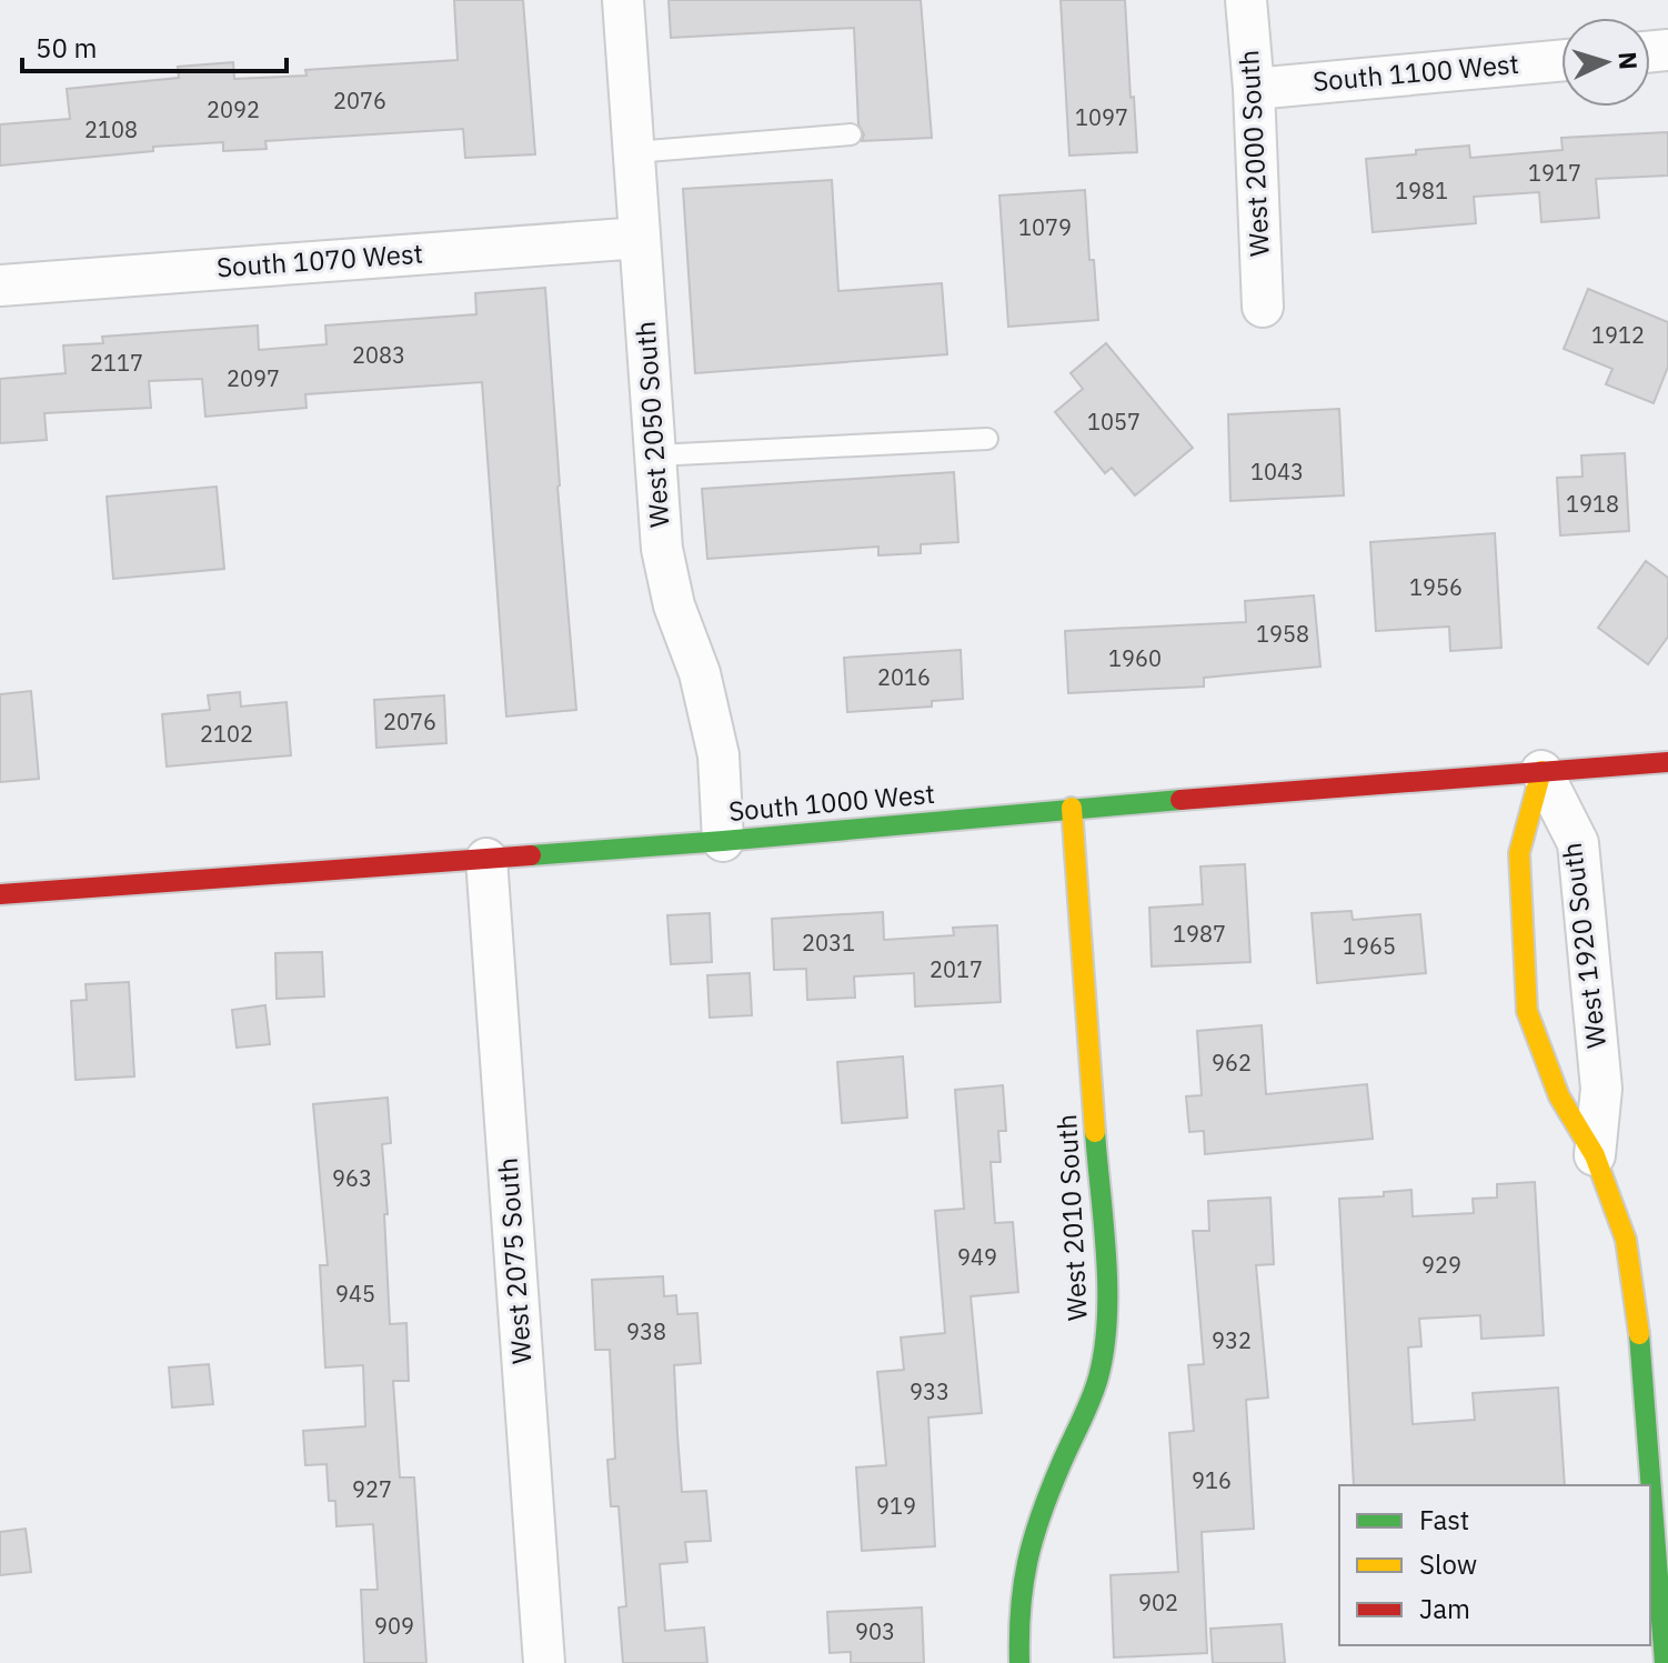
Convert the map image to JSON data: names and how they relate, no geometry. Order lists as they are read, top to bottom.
{
  "streets": {
    "street": [
      "South 1100 West",
      "West 2000 South",
      "South 1070 West",
      "West 2050 South",
      "South 1000 West",
      "West 1920 South",
      "West 2010 South",
      "West 2075 South"
    ]
  },
  "crossings": [
    ["South 1100 West", "West 2000 South"],
    ["South 1070 West", "West 2050 South"],
    ["West 2050 South", "South 1000 West"],
    ["South 1000 West", "West 1920 South"],
    ["South 1000 West", "West 2010 South"],
    ["South 1000 West", "West 2075 South"]
  ],
  "house_numbers": [
    "2076",
    "2092",
    "1097",
    "2108",
    "1917",
    "1981",
    "1079",
    "1912",
    "2083",
    "2117",
    "2097",
    "1057",
    "1043",
    "1918",
    "1956",
    "1958",
    "1960",
    "2016",
    "2076",
    "2102",
    "1987",
    "2031",
    "1965",
    "2017",
    "962",
    "963",
    "949",
    "929",
    "945",
    "938",
    "932",
    "933",
    "916",
    "927",
    "919",
    "902",
    "909",
    "903"
  ],
  "legend": ["Fast", "Slow", "Jam"],
  "scale_bar": "50 m",
  "north": "right"
}
